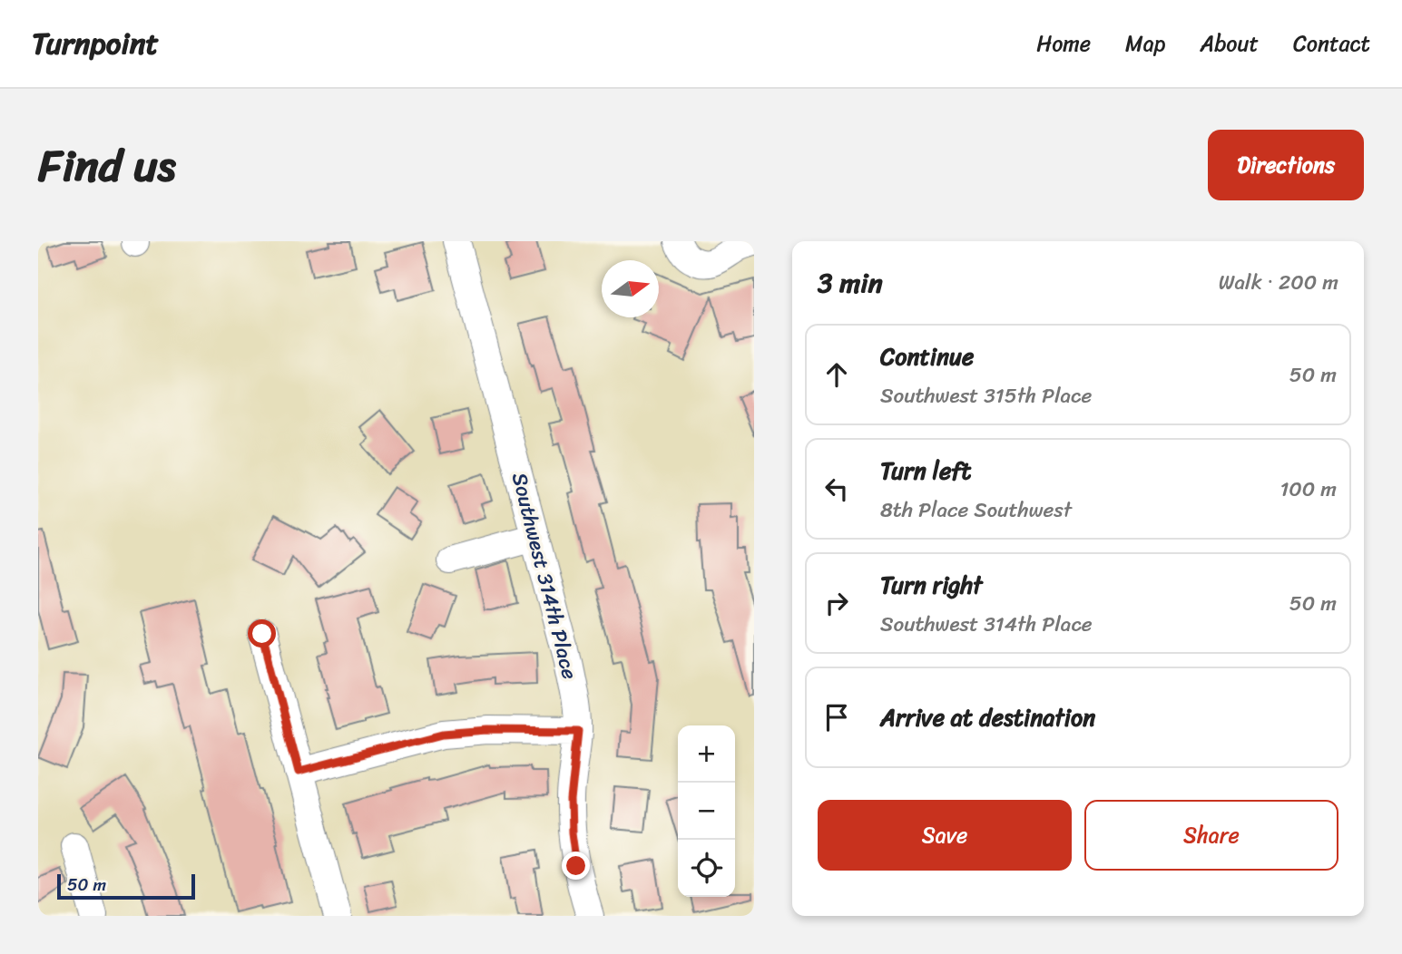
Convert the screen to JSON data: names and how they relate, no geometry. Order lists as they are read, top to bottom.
{
  "streets": {
    "street": ["Southwest 314th Place"]
  },
  "scale_bar": "50 m",
  "north": "right",
  "page": {
    "header": "Turnpoint",
    "nav": [
      "Home",
      "Map",
      "About",
      "Contact"
    ],
    "title": "Find us",
    "buttons": [
      "Directions",
      ["Save", "Share"]
    ],
    "heading": ["3 min", "Walk · 200 m"],
    "list": [
      ["Continue", "Southwest 315th Place", "50 m"],
      ["Turn left", "8th Place Southwest", "100 m"],
      ["Turn right", "Southwest 314th Place", "50 m"],
      "Arrive at destination"
    ],
    "map_buttons": ["+", "−"],
    "scale": "50 m"
  }
}
